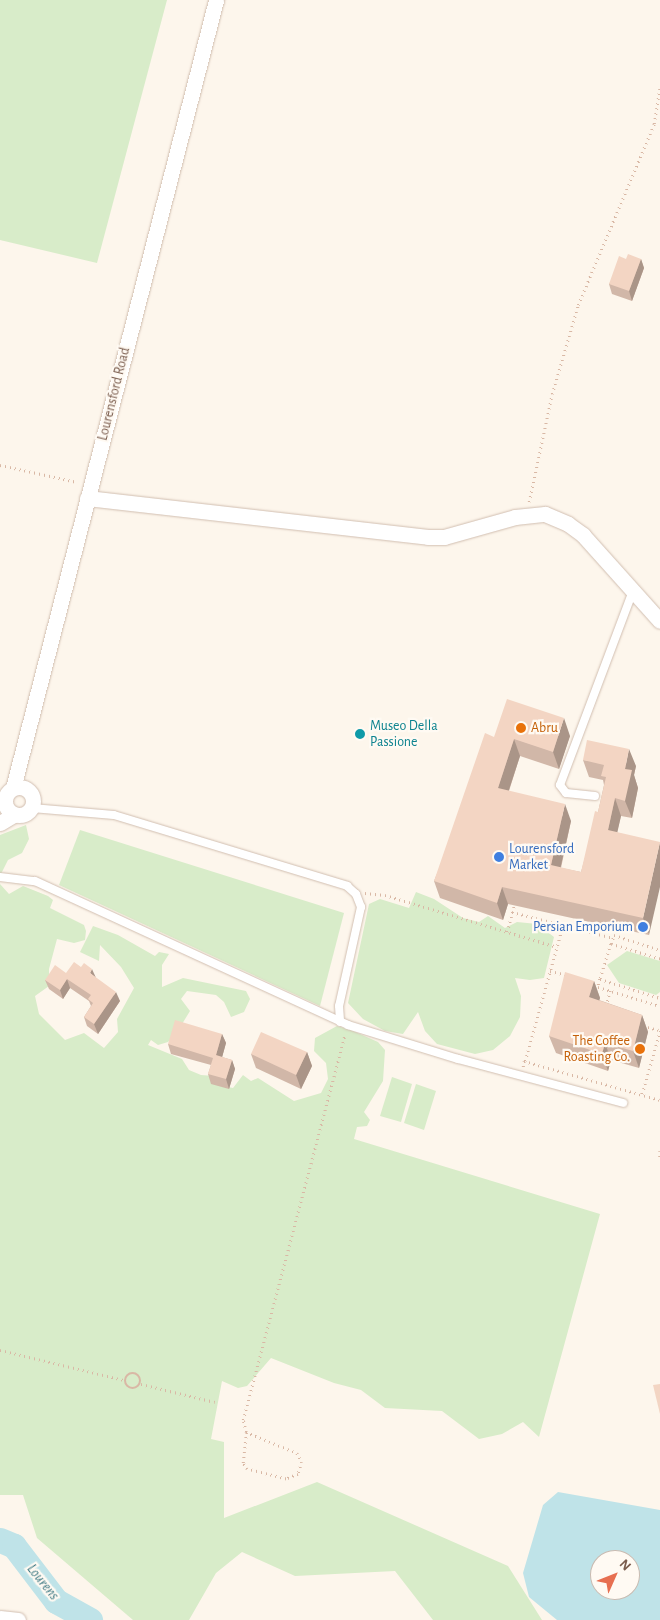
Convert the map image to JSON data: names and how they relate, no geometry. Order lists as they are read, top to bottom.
{
  "streets": {
    "street": ["Lourensford Road"]
  },
  "water": ["Lourens"],
  "places": [
    "Abru",
    "Museo Della Passione",
    "Lourensford Market",
    "Persian Emporium",
    "The Coffee Roasting Co."
  ],
  "north": "top right"
}
